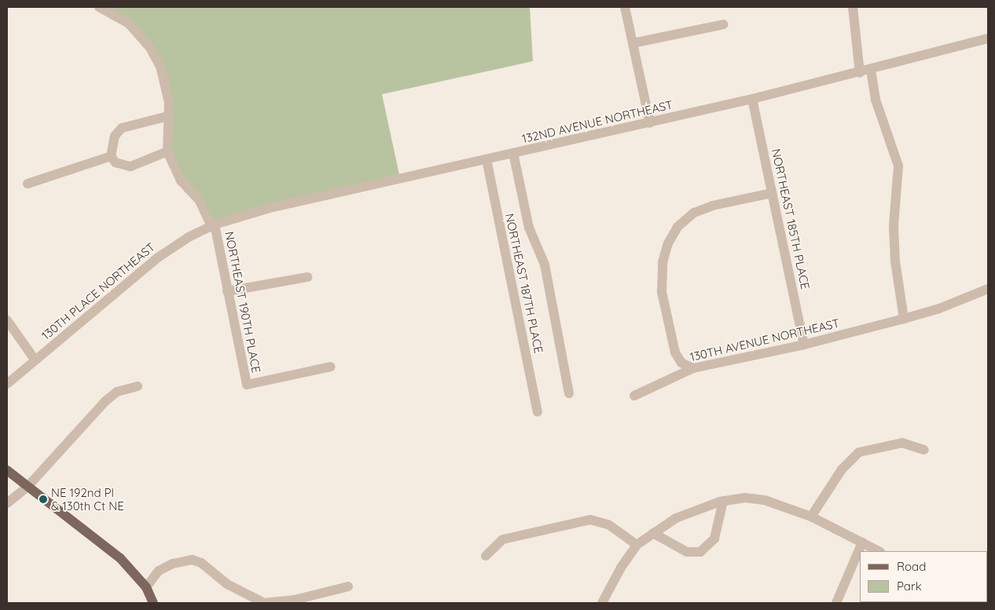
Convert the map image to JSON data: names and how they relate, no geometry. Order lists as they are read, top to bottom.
{
  "streets": {
    "street": [
      "132ND AVENUE NORTHEAST",
      "NORTHEAST 185TH PLACE",
      "NORTHEAST 187TH PLACE",
      "130TH PLACE NORTHEAST",
      "NORTHEAST 190TH PLACE",
      "130TH AVENUE NORTHEAST"
    ]
  },
  "crossings": [
    ["132ND AVENUE NORTHEAST", "NORTHEAST 185TH PLACE"],
    ["132ND AVENUE NORTHEAST", "NORTHEAST 187TH PLACE"],
    ["132ND AVENUE NORTHEAST", "130TH PLACE NORTHEAST"],
    ["132ND AVENUE NORTHEAST", "NORTHEAST 190TH PLACE"],
    ["NORTHEAST 185TH PLACE", "130TH AVENUE NORTHEAST"],
    ["130TH PLACE NORTHEAST", "NORTHEAST 190TH PLACE"]
  ],
  "places": ["NE 192nd Pl & 130th Ct NE"],
  "legend": ["Road", "Park"]
}
